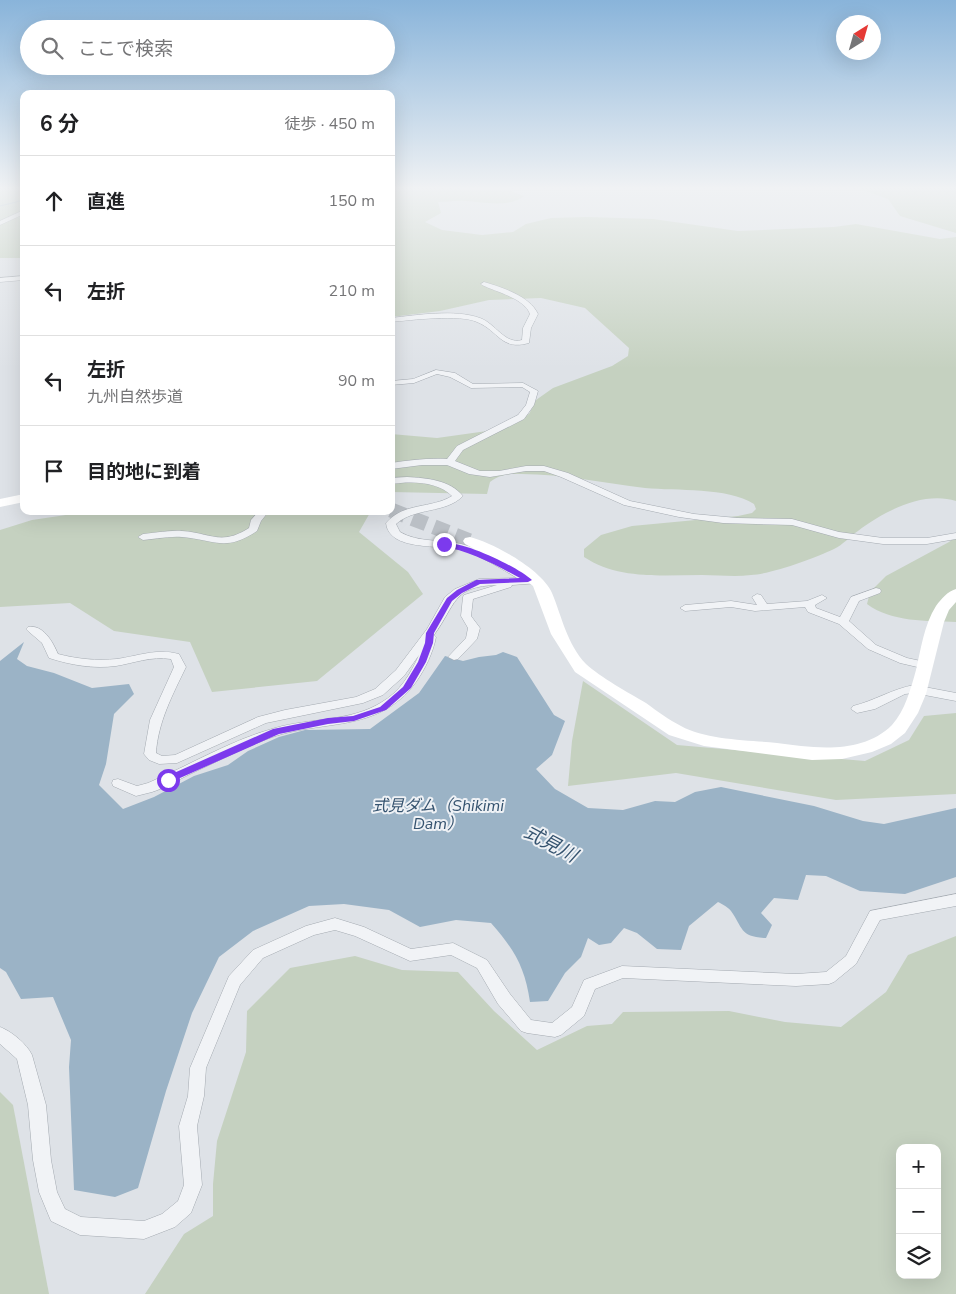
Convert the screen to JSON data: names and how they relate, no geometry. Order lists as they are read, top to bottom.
{
  "water": ["式見ダム（Shikimi Dam）", "式見川"],
  "north": "top right",
  "page": {
    "search": "ここで検索",
    "heading": ["6 分", "徒歩 · 450 m"],
    "list": [
      ["直進", "150 m"],
      ["左折", "210 m"],
      ["左折", "九州自然歩道", "90 m"],
      "目的地に到着"
    ],
    "map_buttons": ["+", "−"]
  }
}
